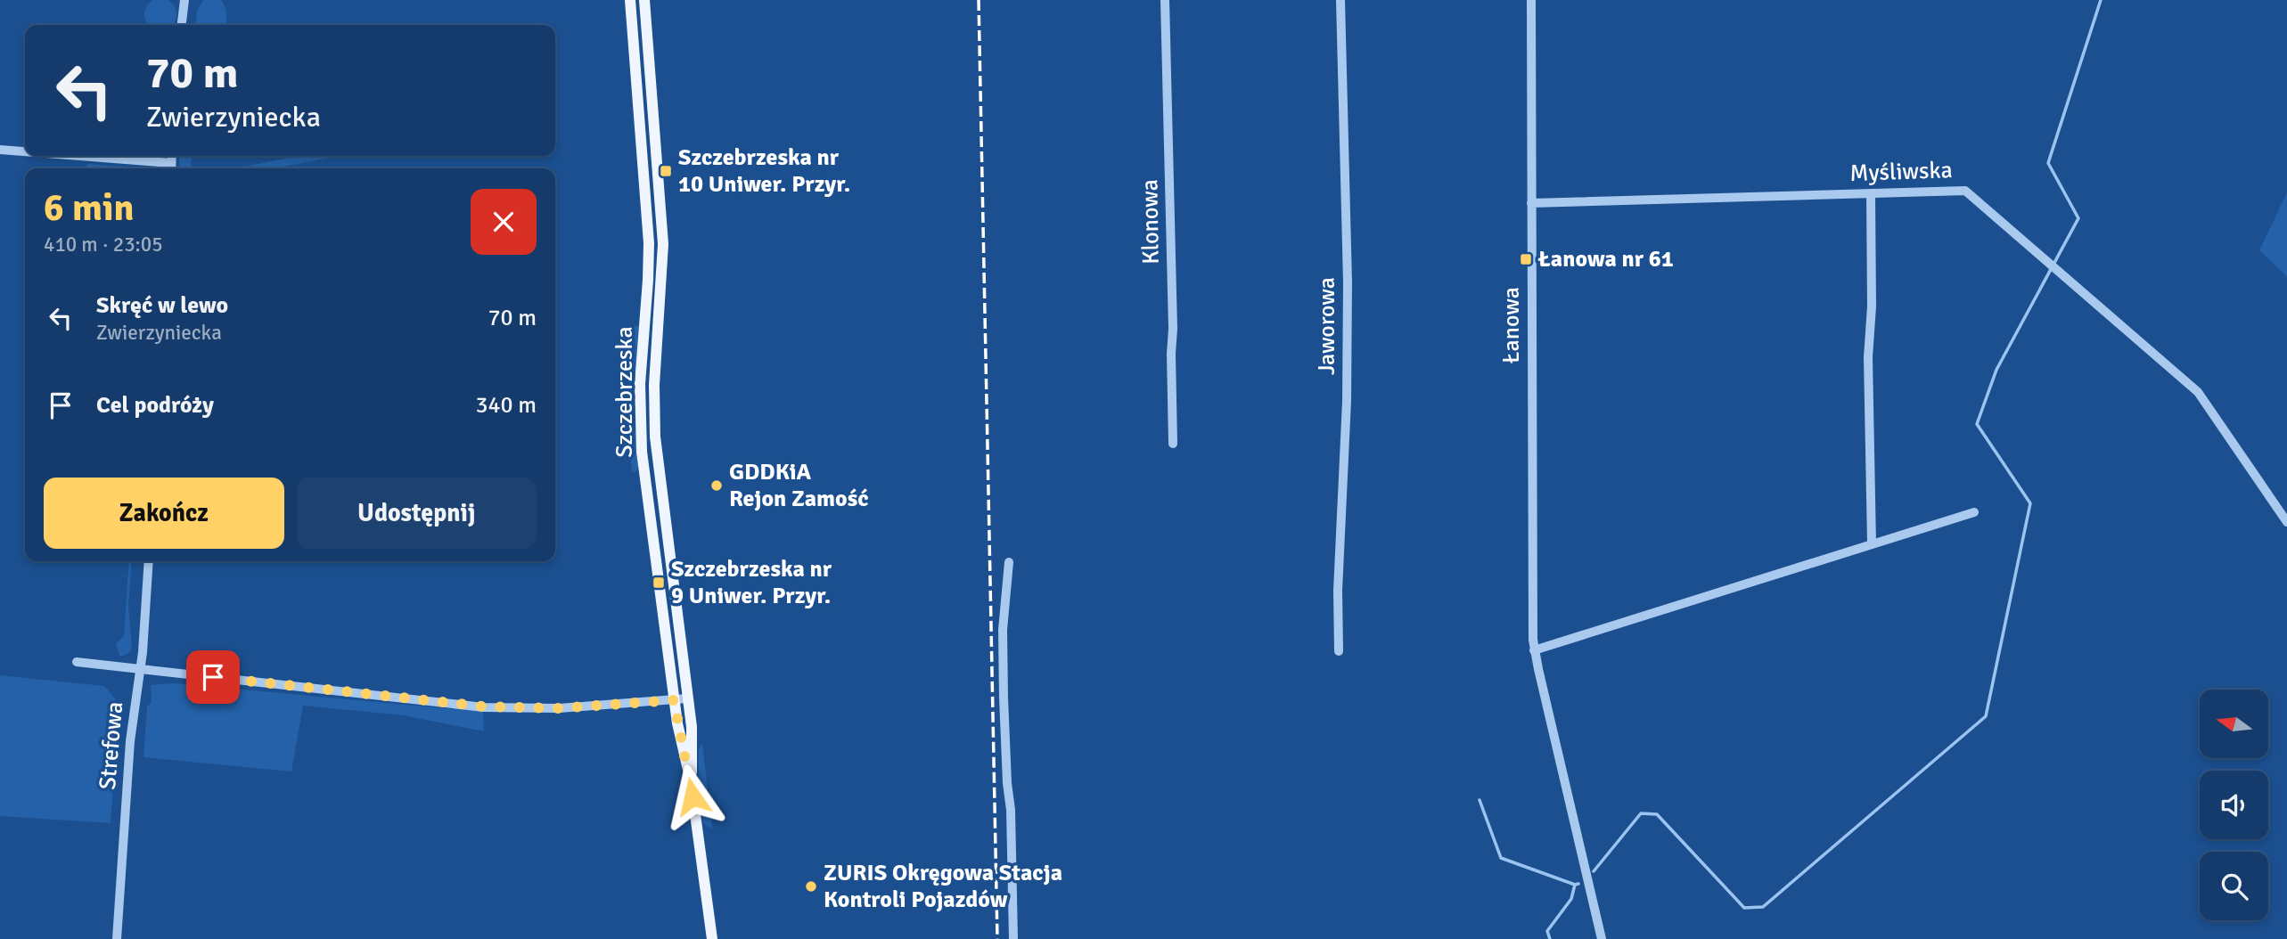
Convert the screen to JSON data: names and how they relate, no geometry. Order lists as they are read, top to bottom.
{
  "streets": {
    "main road": ["Szczebrzeska"],
    "street": [
      "Myśliwska",
      "Klonowa",
      "Łanowa",
      "Jaworowa",
      "Strefowa"
    ]
  },
  "crossings": [
    ["Myśliwska", "Łanowa"]
  ],
  "places": {
    "transit": ["Szczebrzeska nr 10 Uniwer. Przyr.", "Łanowa nr 61", "Szczebrzeska nr 9 Uniwer. Przyr."],
    "other": ["GDDKiA Rejon Zamość", "ZURIS Okręgowa Stacja Kontroli Pojazdów"]
  },
  "north": "left",
  "page": {
    "turn": ["70 m", "Zwierzyniecka"],
    "heading": ["6 min", "410 m · 23:05"],
    "list": [
      {
        "name": "Skręć w lewo",
        "note": "Zwierzyniecka",
        "value": "70 m"
      },
      {
        "name": "Cel podróży",
        "value": "340 m"
      }
    ],
    "buttons": ["Zakończ", "Udostępnij"]
  }
}
